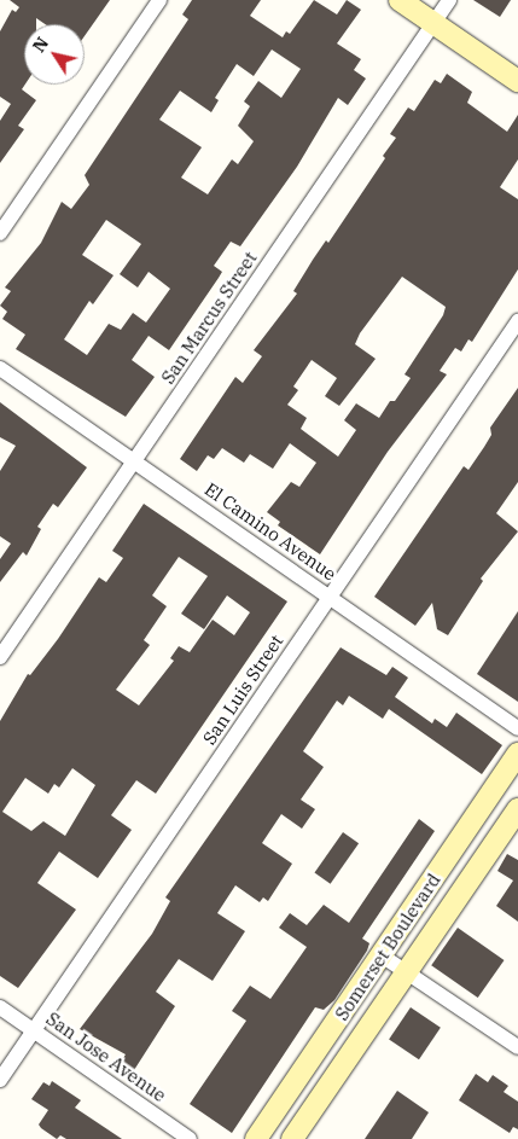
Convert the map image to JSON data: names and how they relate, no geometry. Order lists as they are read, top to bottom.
{
  "streets": {
    "main road": ["Somerset Boulevard"],
    "street": [
      "San Marcus Street",
      "El Camino Avenue",
      "San Luis Street",
      "San Jose Avenue"
    ]
  },
  "crossings": [
    ["San Marcus Street", "El Camino Avenue"],
    ["El Camino Avenue", "San Luis Street"],
    ["San Luis Street", "San Jose Avenue"]
  ],
  "north": "top left"
}
